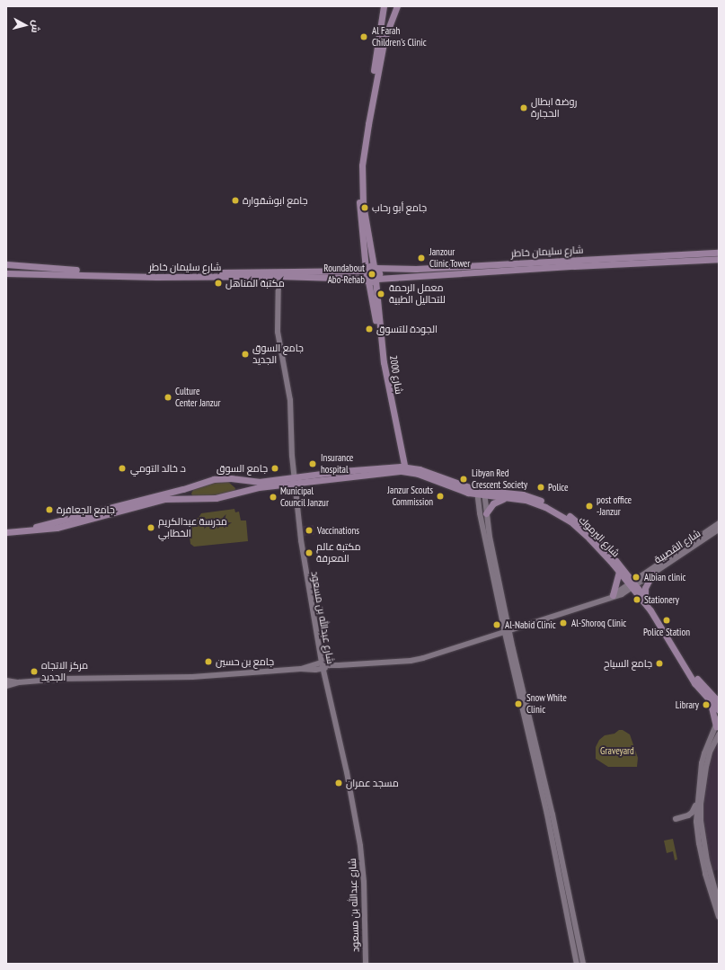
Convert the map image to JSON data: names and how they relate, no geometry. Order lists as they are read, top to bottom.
{
  "streets": {
    "main road": ["شارع سليمان خاطر", "شارع 2000", "شارع اليرموك"],
    "street": ["شارع القصيبة", "شارع عبدالله بن مسعود"]
  },
  "crossings": [
    ["شارع سليمان خاطر", "شارع 2000"],
    ["شارع سليمان خاطر", "شارع عبدالله بن مسعود"],
    ["شارع 2000", "شارع اليرموك"],
    ["شارع اليرموك", "شارع القصيبة"]
  ],
  "parks": ["Graveyard"],
  "places": [
    "Al Farah Children's Clinic",
    "روضة ابطال الحجارة",
    "جامع ابوشقوارة",
    "جامع أبو رحاب",
    "Janzour Clinic Tower",
    "Roundabout Abo-Rehab",
    "مكتبة المناهل",
    "معمل الرحمة للتحاليل الطبية",
    "الجودة للتسوق",
    "جامع السوق الجديد",
    "Culture Center Janzur",
    "Insurance hospital",
    "د. خالد التومي",
    "جامع السوق",
    "Libyan Red Crescent Society",
    "Police",
    "Janzur Scouts Commission",
    "Municipal Council Janzur",
    "post office -Janzur",
    "جامع الجعافرة",
    "مدرسة عبدالكريم الخطابي",
    "Vaccinations",
    "مكتبة عالم المعرفة",
    "Albian clinic",
    "Stationery",
    "Police Station",
    "Al-Shoroq Clinic",
    "Al-Nabid Clinic",
    "جامع بن حسين",
    "جامع السياح",
    "مركز الاتجاه الجديد",
    "Snow White Clinic",
    "Library",
    "مسجد عمران"
  ],
  "north": "right"
}
